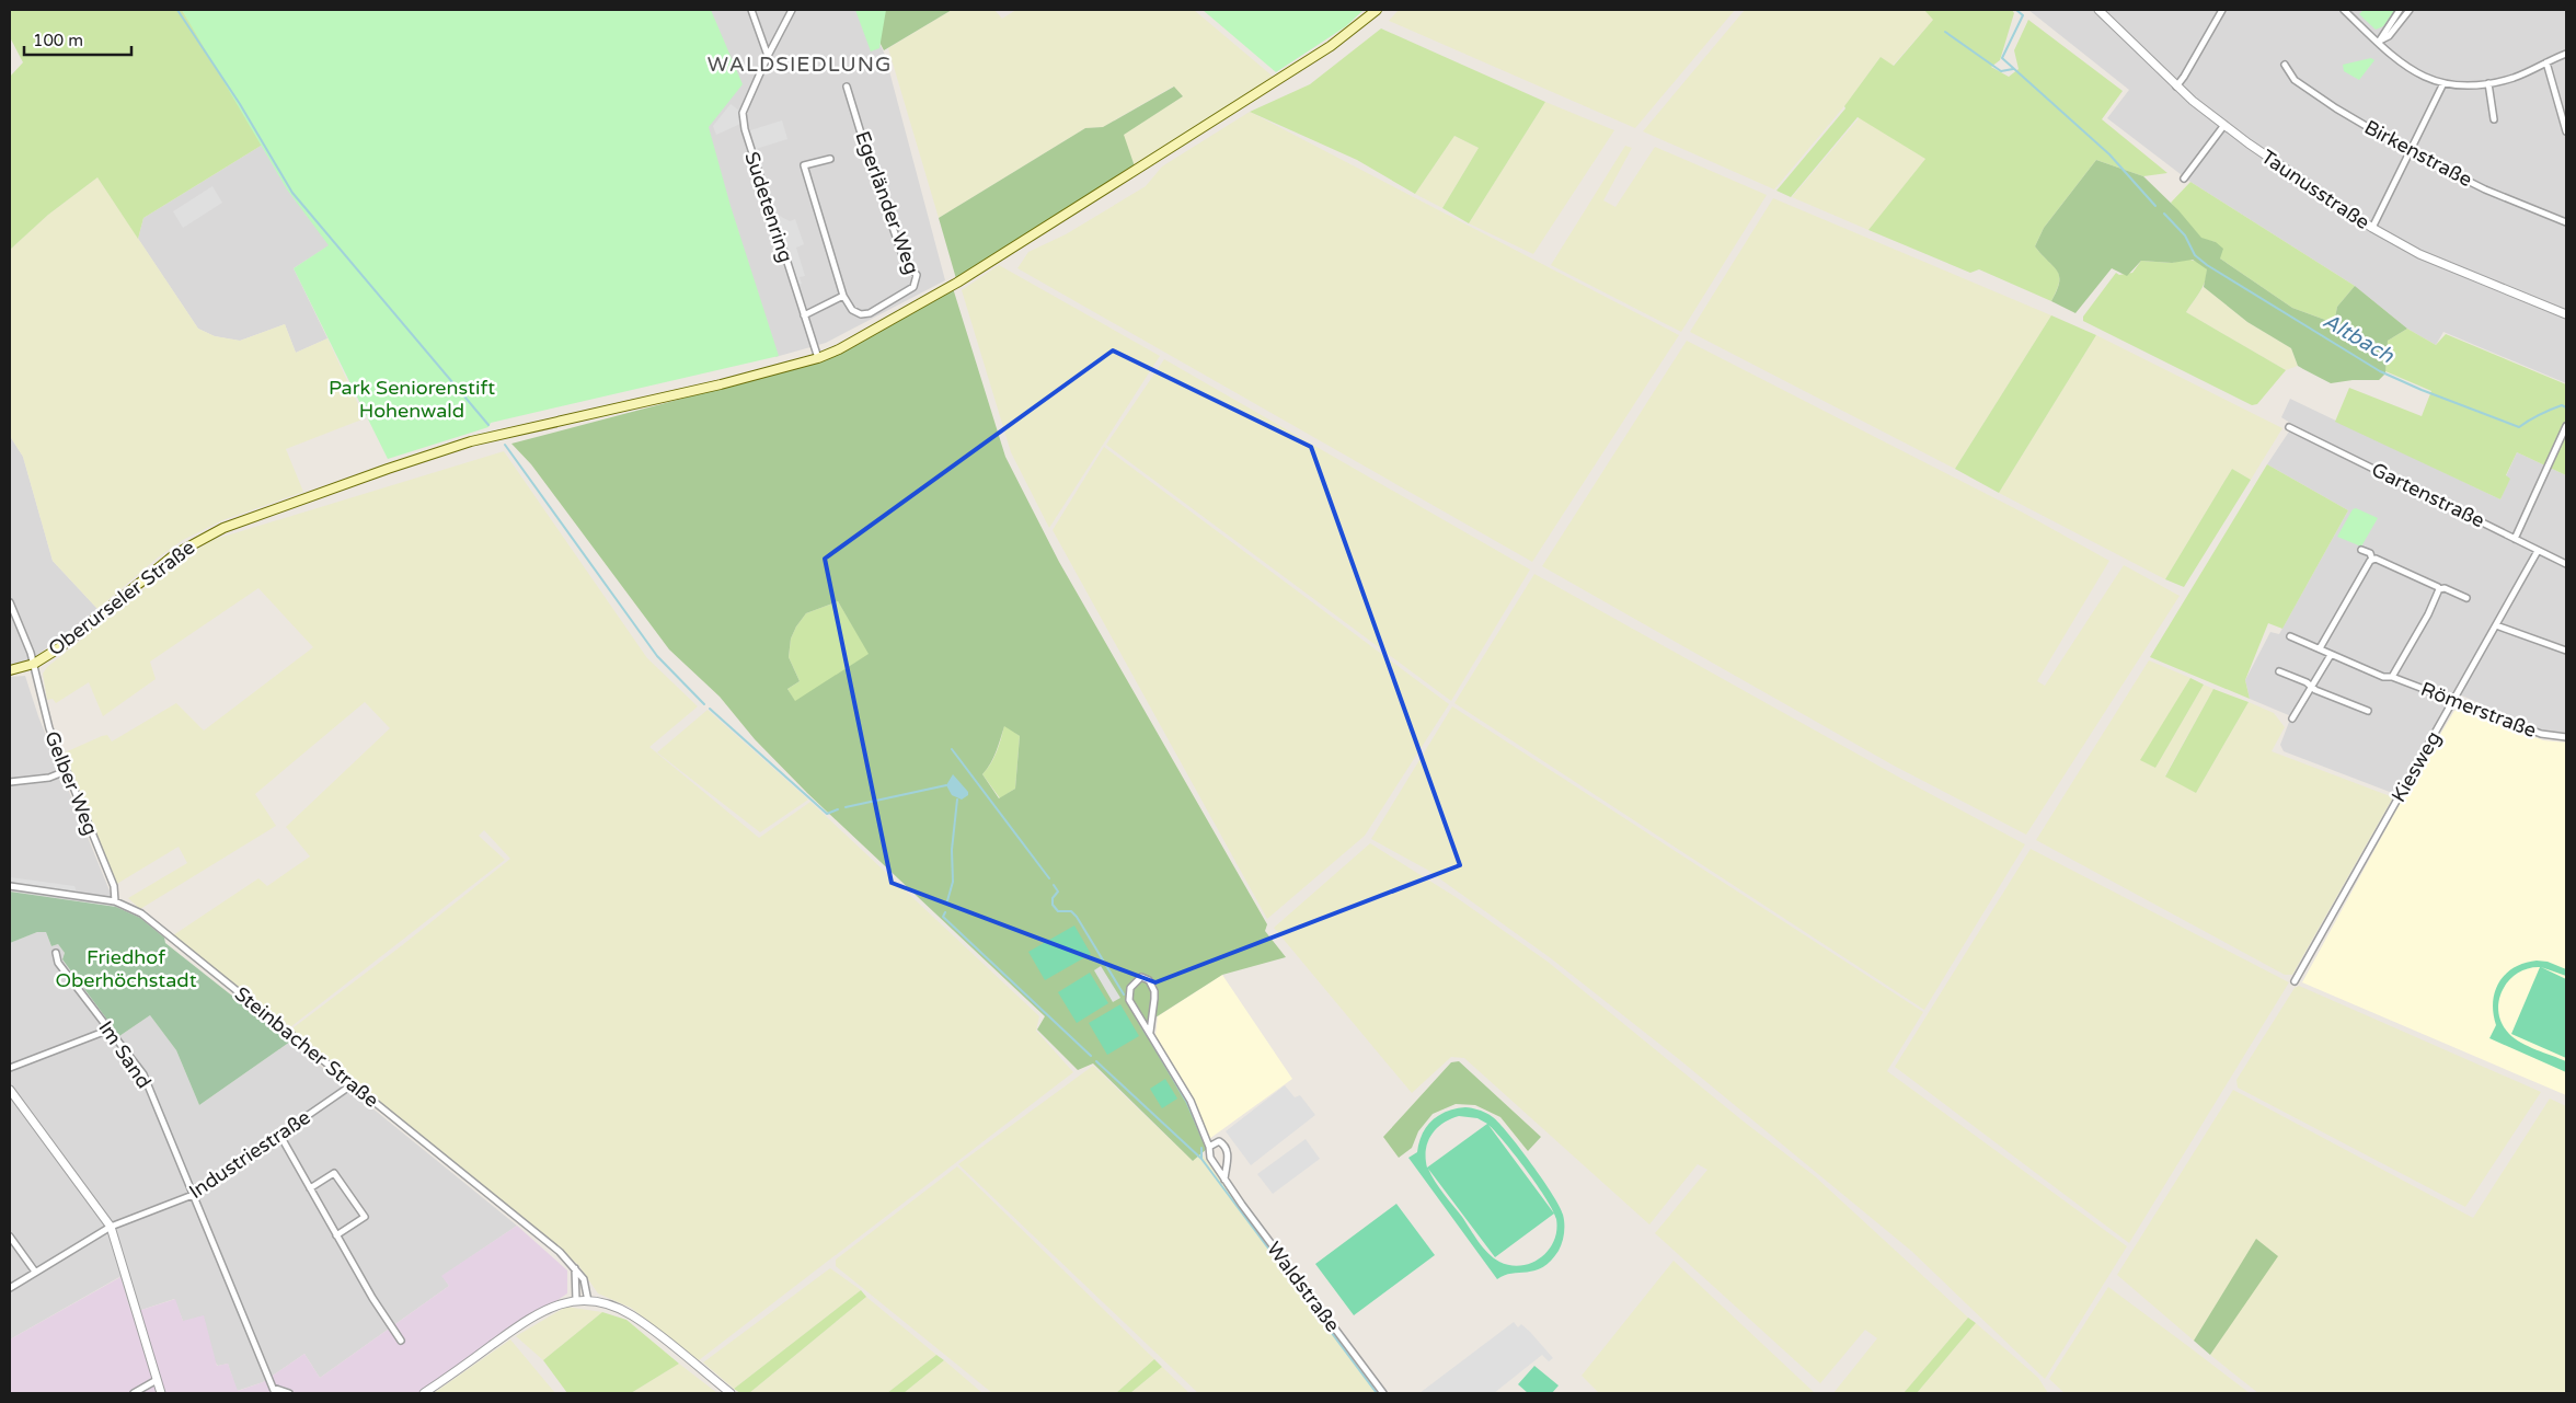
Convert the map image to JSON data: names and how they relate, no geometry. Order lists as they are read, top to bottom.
{
  "streets": {
    "main road": ["Oberurseler Straße"],
    "street": [
      "Birkenstraße",
      "Taunusstraße",
      "Egerländer Weg",
      "Sudetenring",
      "Gartenstraße",
      "Römerstraße",
      "Kiesweg",
      "Gelber Weg",
      "Steinbacher Straße",
      "Im Sand",
      "Industriestraße",
      "Waldstraße"
    ]
  },
  "crossings": [
    ["Sudetenring", "Oberurseler Straße"],
    ["Gartenstraße", "Kiesweg"],
    ["Oberurseler Straße", "Gelber Weg"],
    ["Römerstraße", "Kiesweg"],
    ["Gelber Weg", "Steinbacher Straße"],
    ["Steinbacher Straße", "Industriestraße"],
    ["Im Sand", "Industriestraße"]
  ],
  "districts": ["WALDSIEDLUNG"],
  "water": ["Altbach"],
  "parks": ["Park Seniorenstift Hohenwald", "Friedhof Oberhöchstadt"],
  "scale_bar": "100 m"
}
